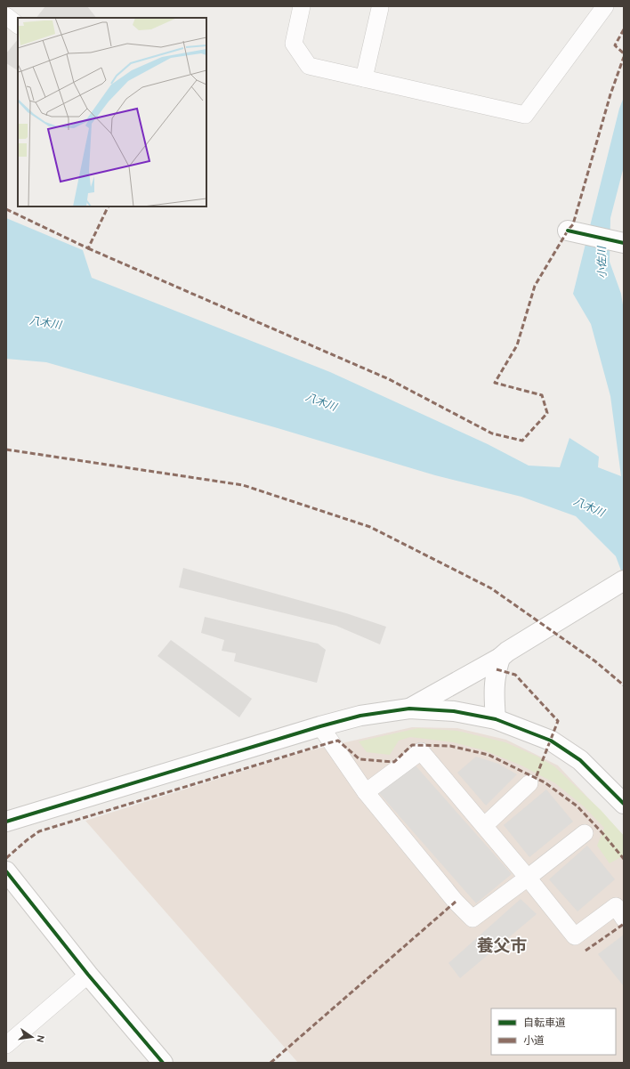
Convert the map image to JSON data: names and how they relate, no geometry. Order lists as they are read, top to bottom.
{
  "districts": ["養父市"],
  "water": ["小佐川", "八木川"],
  "legend": ["自転車道", "小道"],
  "north": "right"
}
